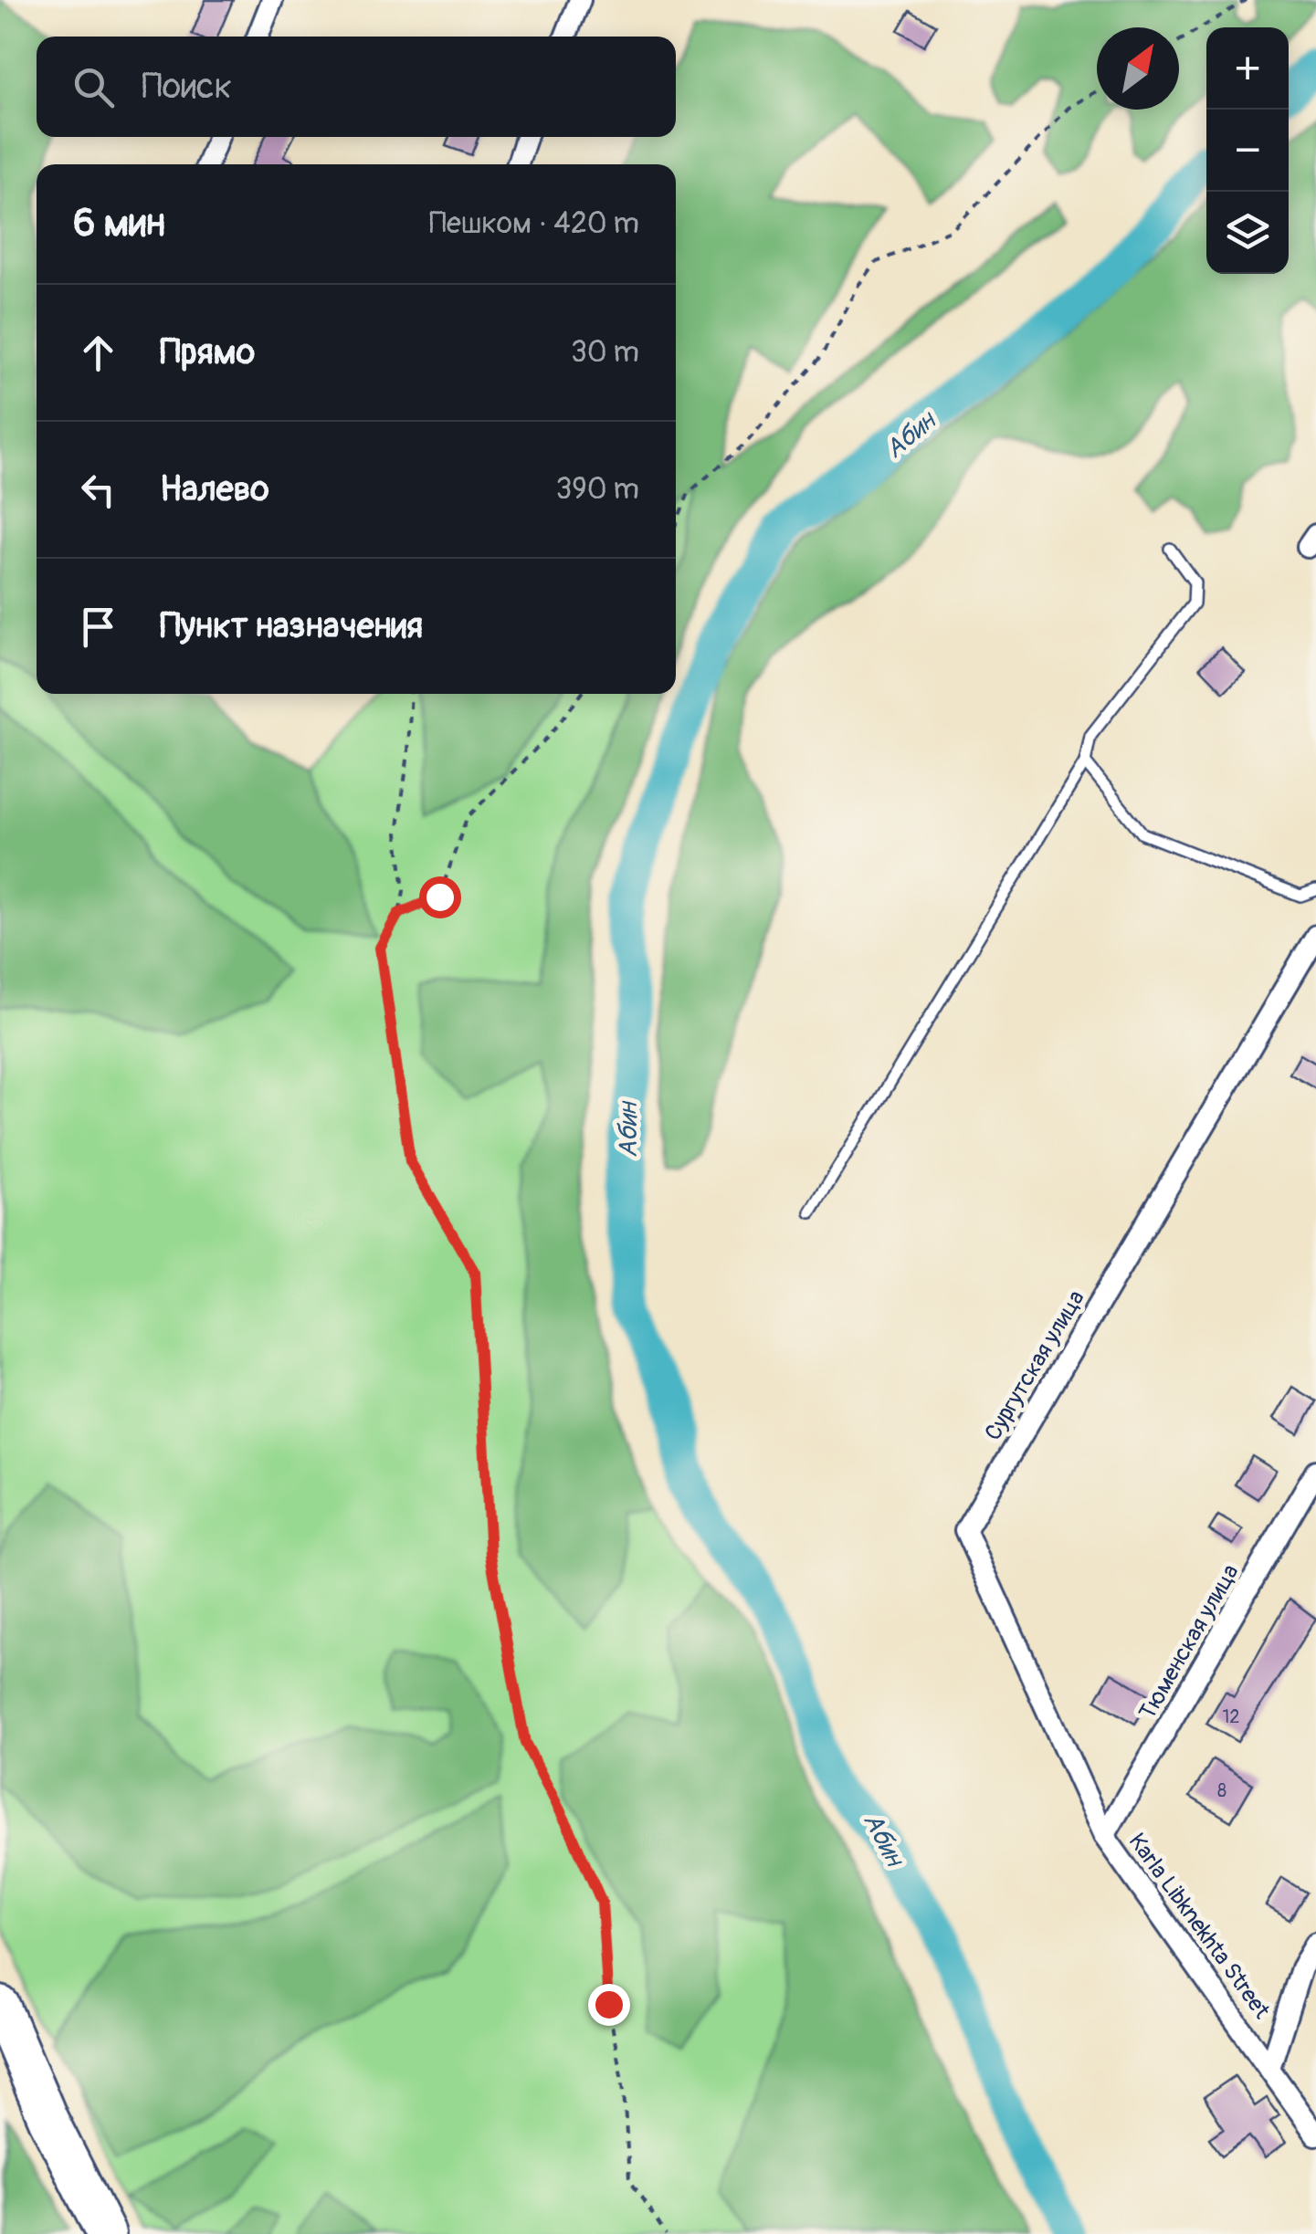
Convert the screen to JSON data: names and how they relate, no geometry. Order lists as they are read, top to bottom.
{
  "streets": {
    "street": ["Сургутская улица", "Тюменская улица", "Karla Libknekhta Street"]
  },
  "crossings": [
    ["Сургутская улица", "Тюменская улица"],
    ["Сургутская улица", "Karla Libknekhta Street"],
    ["Тюменская улица", "Karla Libknekhta Street"]
  ],
  "water": ["Абин"],
  "house_numbers": ["12", "8"],
  "north": "top right",
  "page": {
    "map_buttons": ["+", "−"],
    "search": "Поиск",
    "heading": ["6 мин", "Пешком · 420 m"],
    "list": [
      ["Прямо", "30 m"],
      ["Налево", "390 m"],
      "Пункт назначения"
    ]
  }
}
